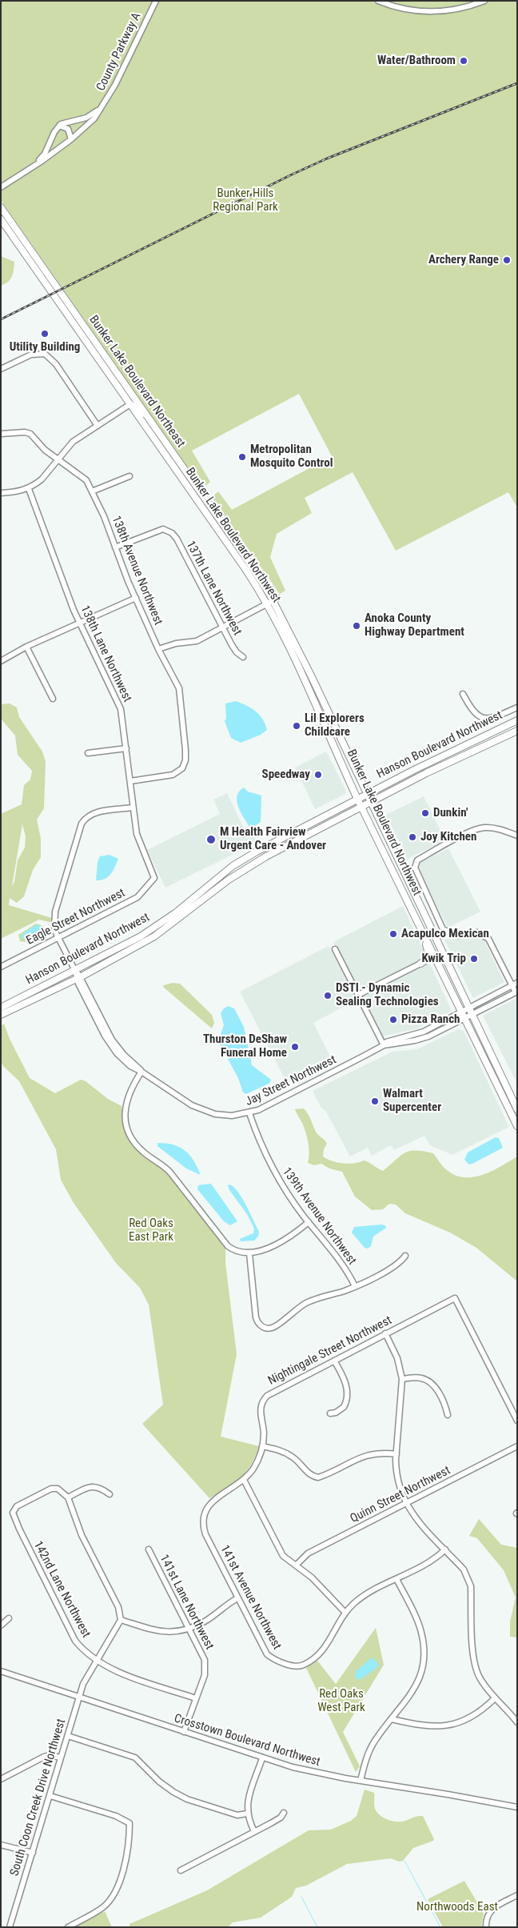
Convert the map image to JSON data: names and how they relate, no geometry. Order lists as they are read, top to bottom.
{
  "streets": {
    "main road": ["Bunker Lake Boulevard Northeast", "Bunker Lake Boulevard Northwest", "Hanson Boulevard Northwest"],
    "street": [
      "County Parkway A",
      "138th Avenue Northwest",
      "137th Lane Northwest",
      "138th Lane Northwest",
      "Eagle Street Northwest",
      "Jay Street Northwest",
      "139th Avenue Northwest",
      "Nightingale Street Northwest",
      "Quinn Street Northwest",
      "142nd Lane Northwest",
      "141st Avenue Northwest",
      "141st Lane Northwest",
      "Crosstown Boulevard Northwest",
      "South Coon Creek Drive Northwest"
    ]
  },
  "crossings": [
    ["Bunker Lake Boulevard Northeast", "Bunker Lake Boulevard Northwest"],
    ["Bunker Lake Boulevard Northwest", "Hanson Boulevard Northwest"],
    ["Bunker Lake Boulevard Northwest", "Jay Street Northwest"],
    ["138th Avenue Northwest", "137th Lane Northwest"],
    ["138th Avenue Northwest", "138th Lane Northwest"],
    ["138th Lane Northwest", "Eagle Street Northwest"],
    ["Hanson Boulevard Northwest", "Jay Street Northwest"],
    ["Jay Street Northwest", "139th Avenue Northwest"],
    ["Nightingale Street Northwest", "141st Avenue Northwest"],
    ["142nd Lane Northwest", "141st Lane Northwest"],
    ["142nd Lane Northwest", "South Coon Creek Drive Northwest"],
    ["141st Lane Northwest", "Crosstown Boulevard Northwest"],
    ["Crosstown Boulevard Northwest", "South Coon Creek Drive Northwest"]
  ],
  "parks": [
    "Bunker Hills Regional Park",
    "Red Oaks East Park",
    "Red Oaks West Park",
    "Northwoods East"
  ],
  "places": [
    "Water/Bathroom",
    "Archery Range",
    "Utility Building",
    "Metropolitan Mosquito Control",
    "Anoka County Highway Department",
    "Lil Explorers Childcare",
    "Speedway",
    "Dunkin'",
    "Joy Kitchen",
    "M Health Fairview Urgent Care - Andover",
    "Acapulco Mexican",
    "Kwik Trip",
    "DSTI - Dynamic Sealing Technologies",
    "Pizza Ranch",
    "Thurston DeShaw Funeral Home",
    "Walmart Supercenter"
  ]
}
